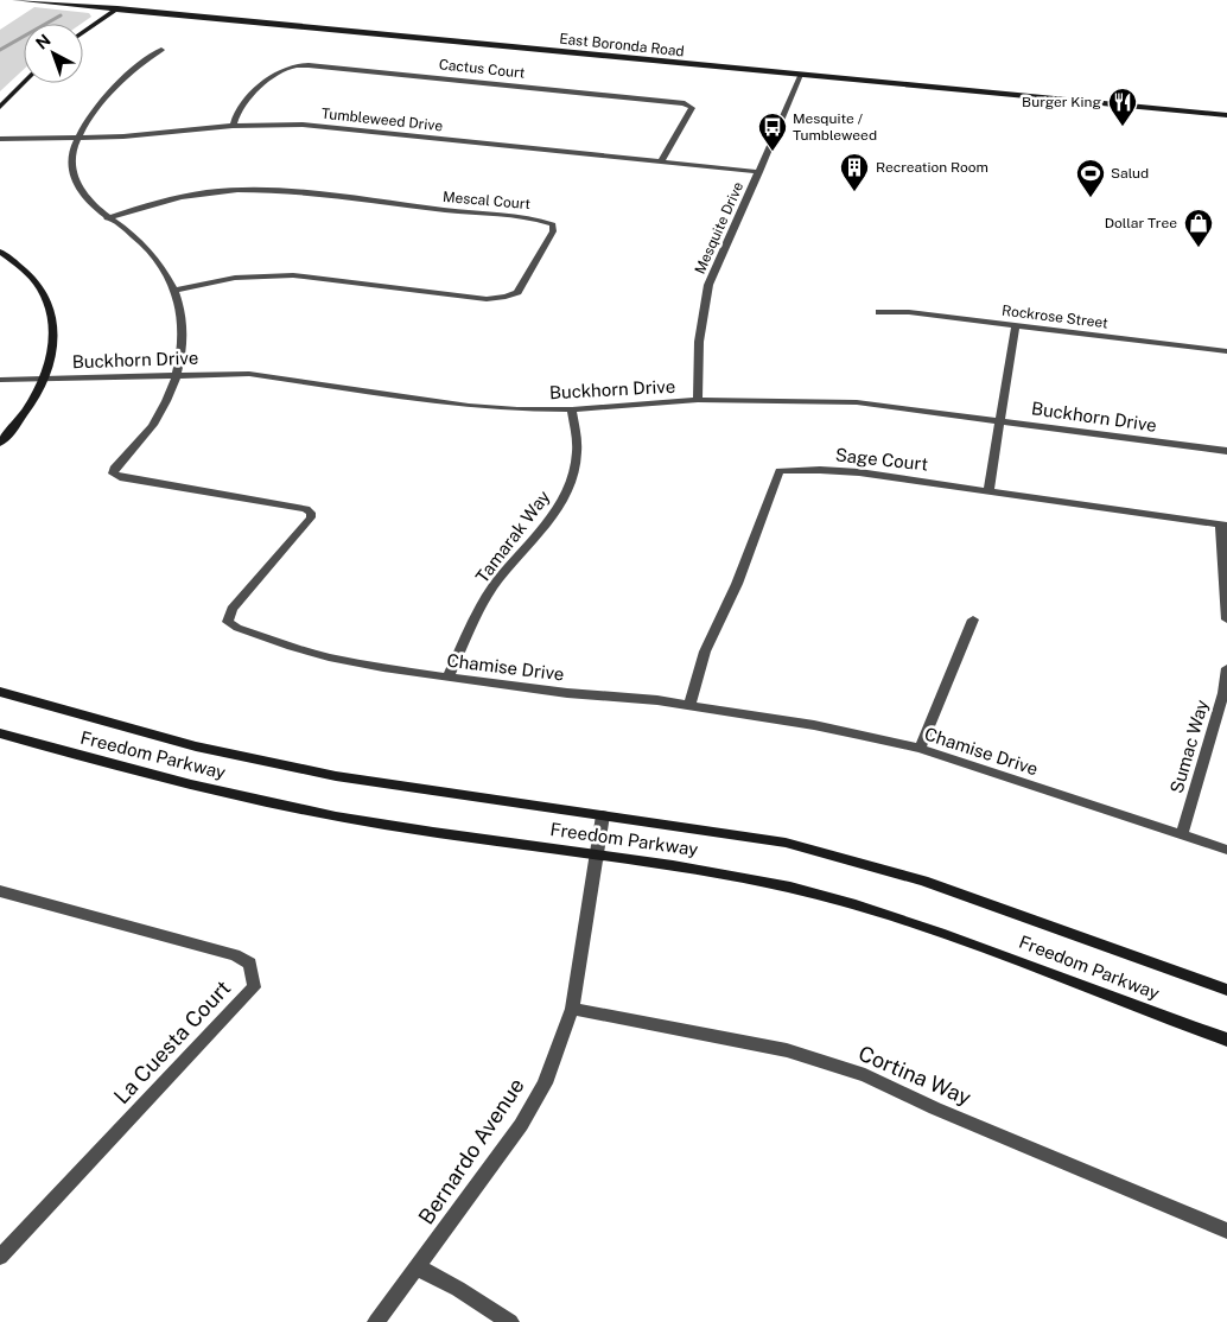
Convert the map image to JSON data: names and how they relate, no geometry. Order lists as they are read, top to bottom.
{
  "streets": {
    "main road": ["East Boronda Road", "Freedom Parkway"],
    "street": [
      "Cactus Court",
      "Tumbleweed Drive",
      "Mescal Court",
      "Mesquite Drive",
      "Rockrose Street",
      "Buckhorn Drive",
      "Sage Court",
      "Tamarak Way",
      "Chamise Drive",
      "Sumac Way",
      "La Cuesta Court",
      "Cortina Way",
      "Bernardo Avenue"
    ]
  },
  "crossings": [
    ["East Boronda Road", "Mesquite Drive"],
    ["Cactus Court", "Tumbleweed Drive"],
    ["Tumbleweed Drive", "Mesquite Drive"],
    ["Mesquite Drive", "Buckhorn Drive"],
    ["Buckhorn Drive", "Tamarak Way"],
    ["Buckhorn Drive", "Chamise Drive"],
    ["Sage Court", "Chamise Drive"],
    ["Tamarak Way", "Chamise Drive"],
    ["Chamise Drive", "Sumac Way"],
    ["Freedom Parkway", "Bernardo Avenue"],
    ["Cortina Way", "Bernardo Avenue"]
  ],
  "places": {
    "restaurant": ["Burger King"],
    "bus stop": ["Mesquite / Tumbleweed"],
    "building": ["Recreation Room"],
    "sports": ["Salud"],
    "shop": ["Dollar Tree"]
  },
  "north": "top left"
}
